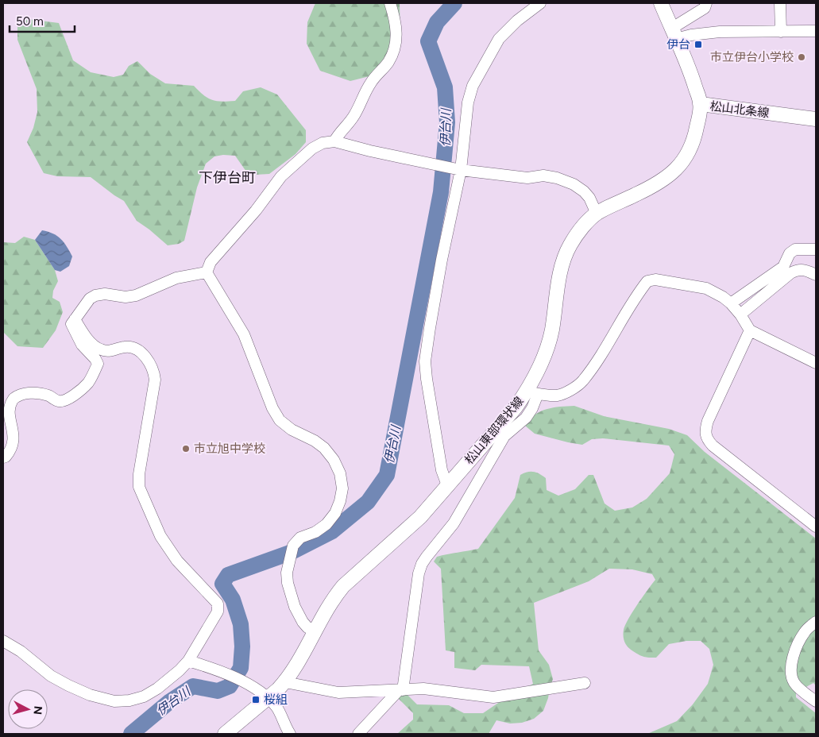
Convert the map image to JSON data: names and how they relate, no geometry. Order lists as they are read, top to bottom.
{
  "streets": {
    "main road": ["松山北条線", "松山東部環状線"]
  },
  "crossings": [
    ["松山北条線", "松山東部環状線"]
  ],
  "districts": ["下伊台町"],
  "water": ["伊台川"],
  "places": {
    "transit": ["伊台", "桜組"],
    "other": ["市立伊台小学校", "市立旭中学校"]
  },
  "scale_bar": "50 m",
  "north": "right"
}
